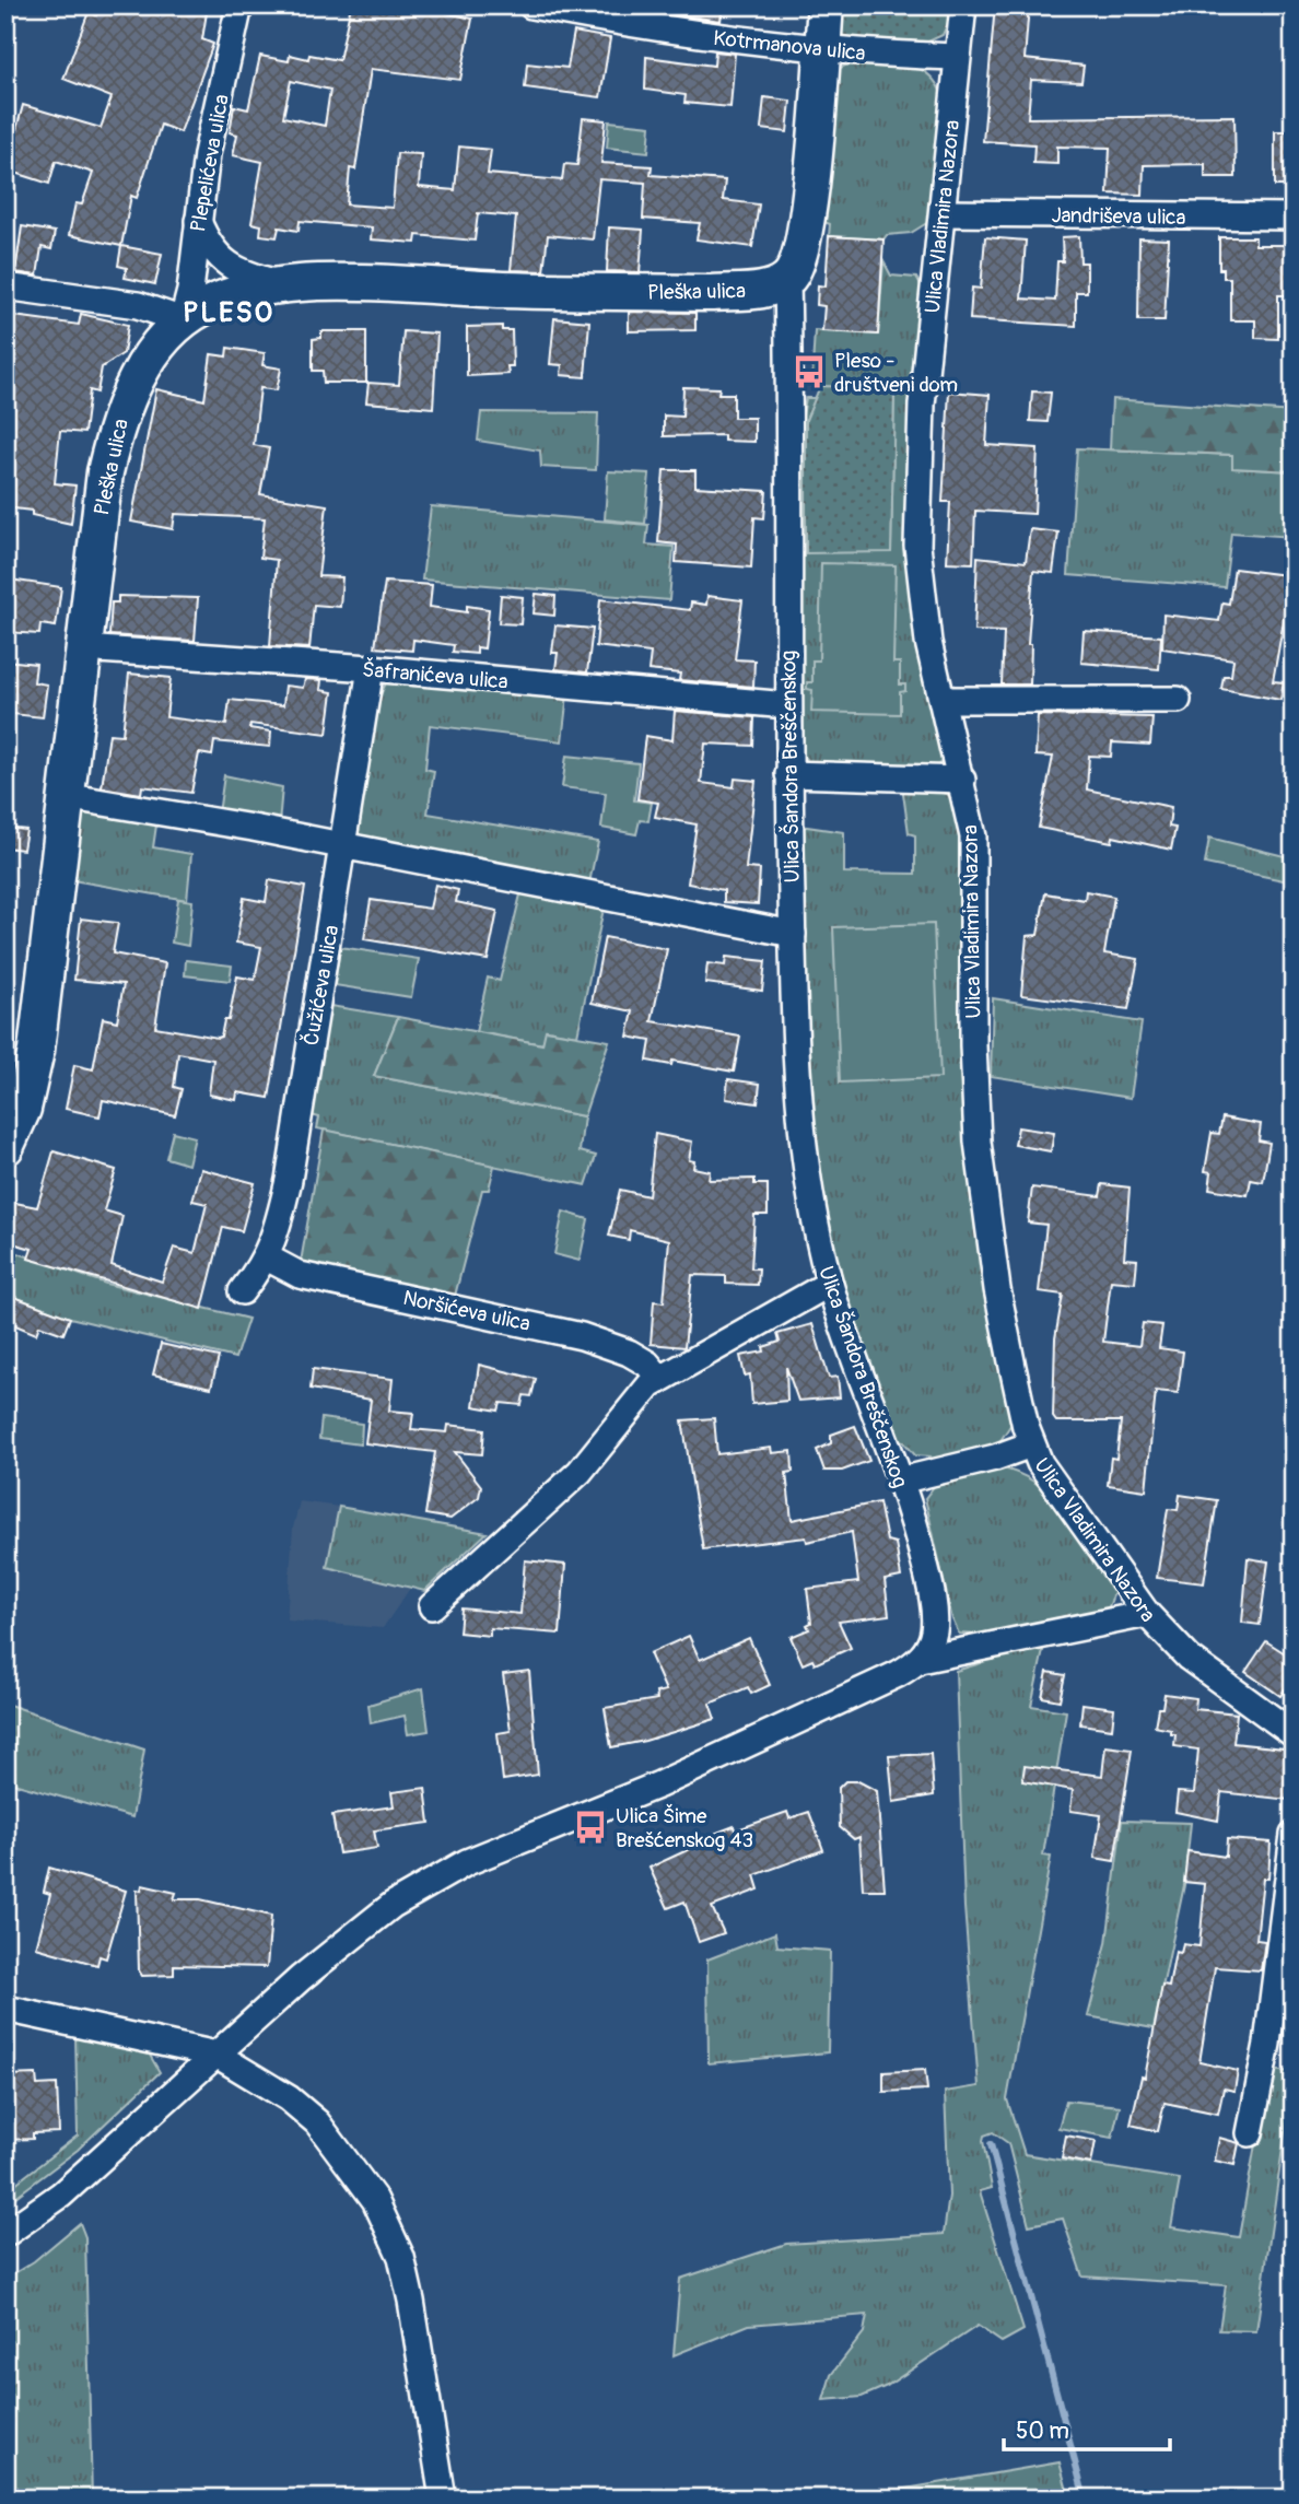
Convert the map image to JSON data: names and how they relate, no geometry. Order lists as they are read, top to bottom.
{
  "streets": {
    "street": [
      "Kotrmanova ulica",
      "Plepelićeva ulica",
      "Jandriševa ulica",
      "Ulica Vladimira Nazora",
      "Pleška ulica",
      "Šafranićeva ulica",
      "Ulica Šandora Breščenskog",
      "Čužićeva ulica",
      "Noršićeva ulica"
    ]
  },
  "crossings": [
    ["Kotrmanova ulica", "Ulica Vladimira Nazora"],
    ["Kotrmanova ulica", "Ulica Šandora Breščenskog"],
    ["Plepelićeva ulica", "Pleška ulica"],
    ["Jandriševa ulica", "Ulica Vladimira Nazora"],
    ["Pleška ulica", "Šafranićeva ulica"],
    ["Pleška ulica", "Ulica Šandora Breščenskog"],
    ["Šafranićeva ulica", "Ulica Šandora Breščenskog"],
    ["Šafranićeva ulica", "Čužićeva ulica"],
    ["Čužićeva ulica", "Noršićeva ulica"]
  ],
  "districts": ["PLESO"],
  "places": {
    "bus stop": ["Pleso - društveni dom", "Ulica Šime Brešćenskog 43"]
  },
  "scale_bar": "50 m"
}
